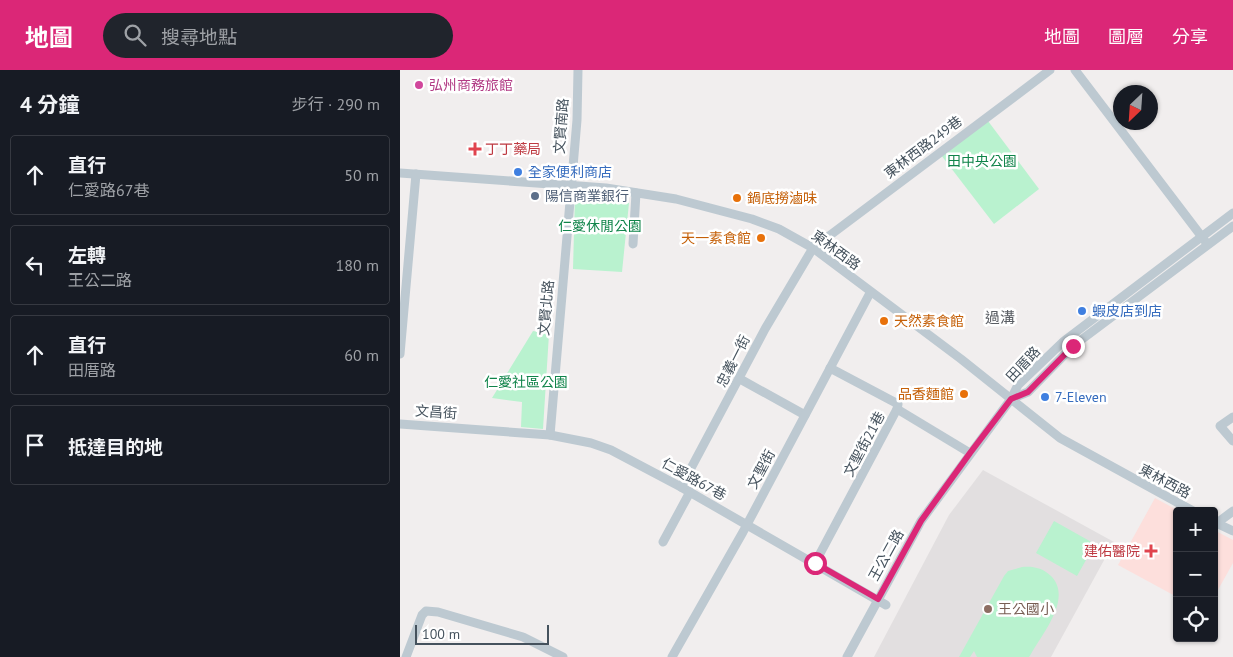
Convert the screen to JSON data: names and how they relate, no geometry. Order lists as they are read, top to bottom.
{
  "streets": {
    "street": [
      "文賢南路",
      "東林西路249巷",
      "東林西路",
      "文賢北路",
      "忠義一街",
      "田厝路",
      "文昌街",
      "文聖街21巷",
      "文聖街",
      "仁愛路67巷",
      "王公二路"
    ]
  },
  "crossings": [
    ["文賢南路", "東林西路"],
    ["文賢南路", "文賢北路"],
    ["東林西路249巷", "東林西路"],
    ["東林西路249巷", "忠義一街"],
    ["東林西路", "文賢北路"],
    ["東林西路", "忠義一街"],
    ["東林西路", "田厝路"],
    ["東林西路", "文聖街"],
    ["東林西路", "王公二路"],
    ["文賢北路", "仁愛路67巷"],
    ["忠義一街", "仁愛路67巷"],
    ["田厝路", "王公二路"],
    ["文昌街", "仁愛路67巷"],
    ["文聖街21巷", "文聖街"],
    ["文聖街21巷", "仁愛路67巷"],
    ["文聖街", "仁愛路67巷"],
    ["仁愛路67巷", "王公二路"]
  ],
  "districts": ["過溝"],
  "parks": ["田中央公園", "仁愛休閒公園", "仁愛社區公園"],
  "places": {
    "other": [
      "弘州商務旅館",
      "全家便利商店",
      "陽信商業銀行",
      "鍋底撈滷味",
      "天一素食館",
      "蝦皮店到店",
      "天然素食館",
      "品香麵館",
      "7-Eleven",
      "王公國小"
    ],
    "health": ["丁丁藥局", "建佑醫院"]
  },
  "scale_bar": "100 m",
  "north": "bottom left",
  "page": {
    "header": "地圖",
    "search": "搜尋地點",
    "nav": ["地圖", "圖層", "分享"],
    "heading": ["4 分鐘", "步行 · 290 m"],
    "list": [
      ["直行", "仁愛路67巷", "50 m"],
      ["左轉", "王公二路", "180 m"],
      ["直行", "田厝路", "60 m"],
      "抵達目的地"
    ],
    "map_buttons": ["+", "−"],
    "scale": "100 m"
  }
}
